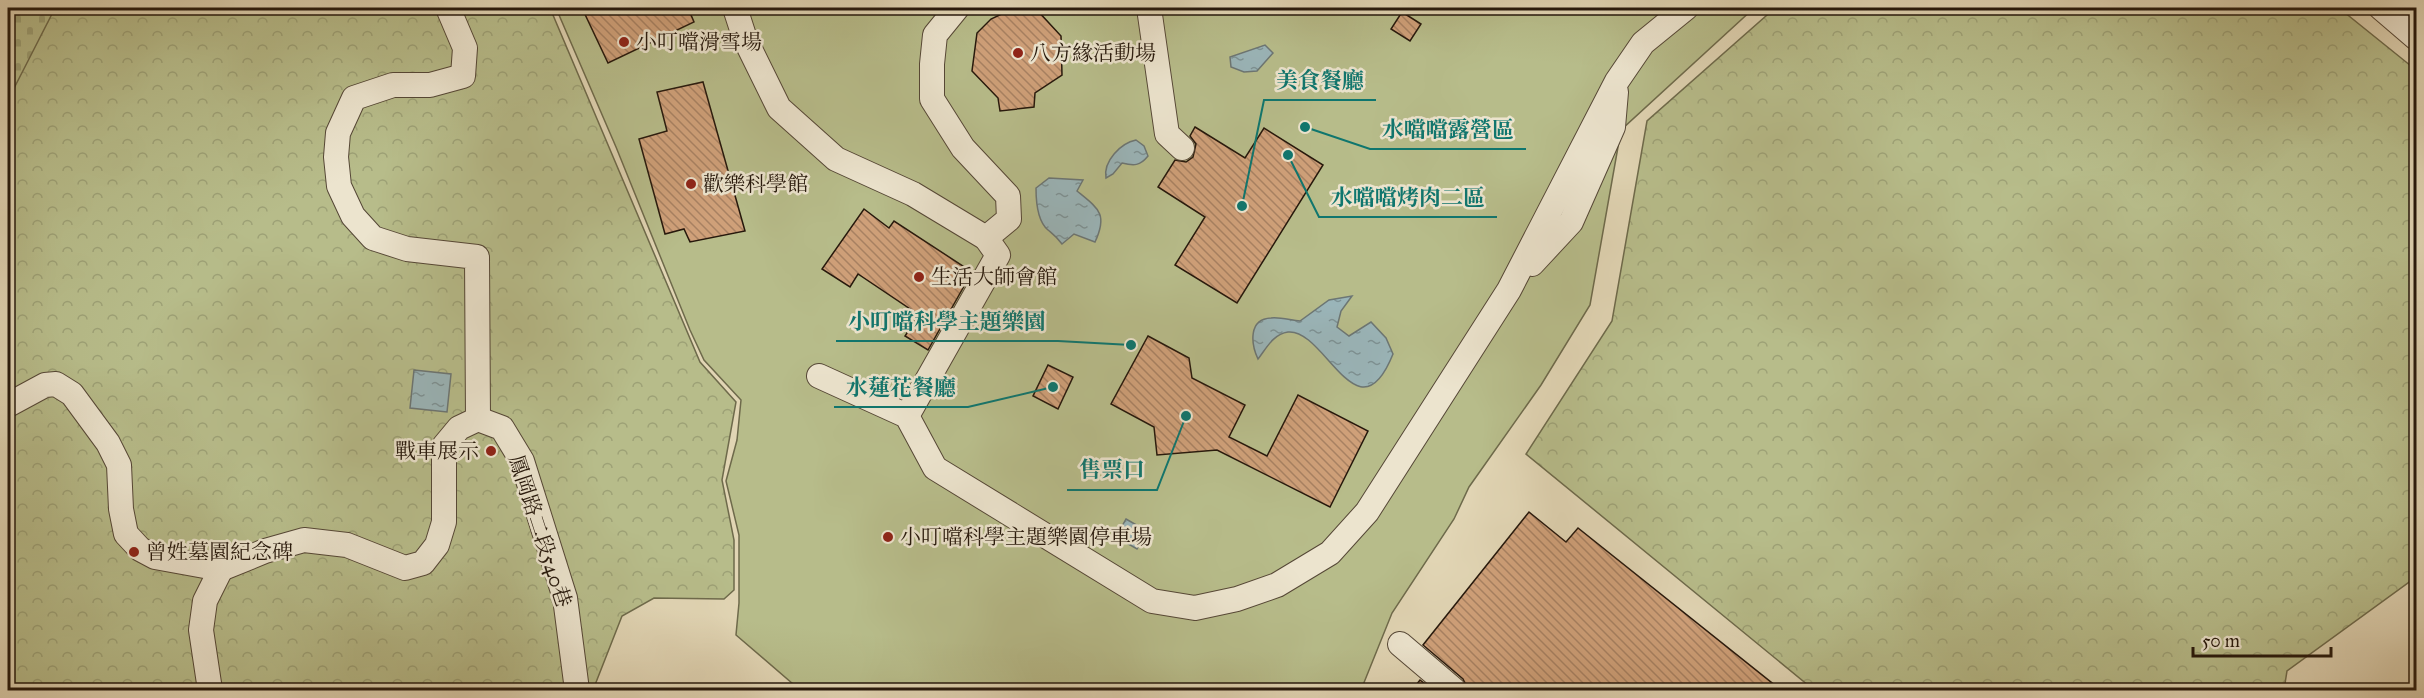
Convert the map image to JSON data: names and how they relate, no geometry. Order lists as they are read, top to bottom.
{
  "streets": {
    "street": ["鳳岡路二段540巷"]
  },
  "places": [
    "小叮噹滑雪場",
    "八方緣活動場",
    "水噹噹露營區",
    "水噹噹烤肉二區",
    "歡樂科學館",
    "美食餐廳",
    "生活大師會館",
    "小叮噹科學主題樂園",
    "水蓮花餐廳",
    "售票口",
    "戰車展示",
    "小叮噹科學主題樂園停車場",
    "曾姓墓園紀念碑"
  ],
  "scale_bar": "50 m"
}
